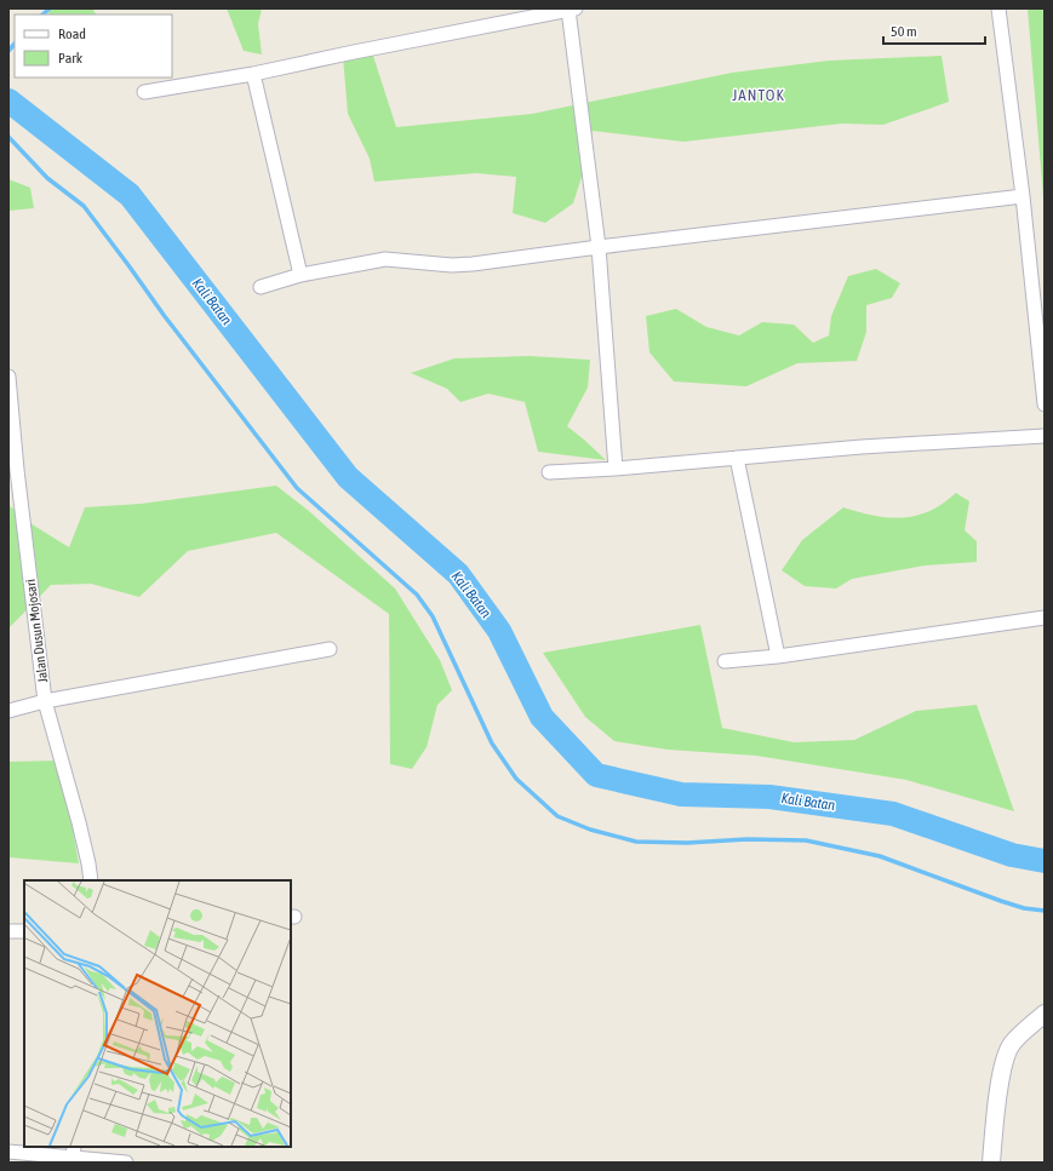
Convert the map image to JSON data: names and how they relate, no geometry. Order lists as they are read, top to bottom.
{
  "streets": {
    "street": ["Jalan Dusun Mojosari"]
  },
  "districts": ["JANTOK"],
  "water": ["Kali Batan"],
  "legend": ["Road", "Park"],
  "scale_bar": "50 m"
}
